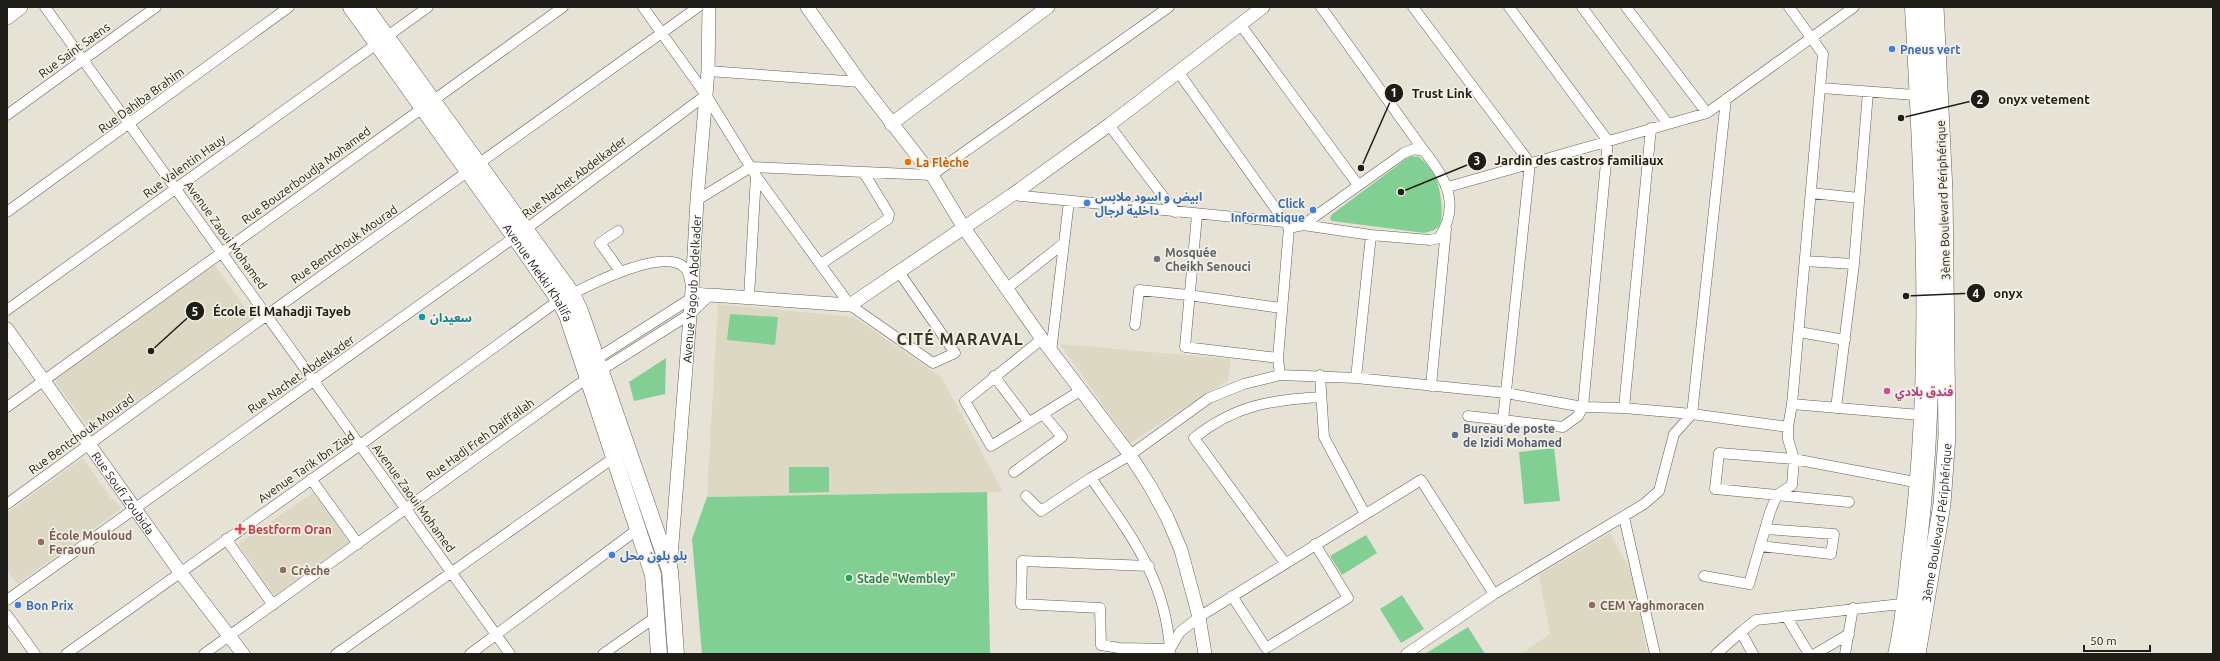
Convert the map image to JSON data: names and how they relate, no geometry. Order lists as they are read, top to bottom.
{
  "streets": {
    "highway": ["3ème Boulevard Périphérique"],
    "main road": ["Avenue Mekki Khalifa"],
    "street": [
      "Rue Saint Saens",
      "Rue Dahiba Brahim",
      "Rue Valentin Hauy",
      "Rue Bouzerboudja Mohamed",
      "Rue Nachet Abdelkader",
      "Avenue Zaoui Mohamed",
      "Rue Bentchouk Mourad",
      "Avenue Yagoub Abdelkader",
      "Rue Hadj Freh Daiffallah",
      "Avenue Tarik Ibn Ziad",
      "Rue Soufi Zoubida"
    ]
  },
  "crossings": [
    ["Rue Saint Saens", "Avenue Zaoui Mohamed"],
    ["Rue Dahiba Brahim", "Avenue Zaoui Mohamed"],
    ["Rue Valentin Hauy", "Avenue Zaoui Mohamed"],
    ["Rue Valentin Hauy", "Avenue Mekki Khalifa"],
    ["Rue Bouzerboudja Mohamed", "Avenue Zaoui Mohamed"],
    ["Rue Bouzerboudja Mohamed", "Avenue Mekki Khalifa"],
    ["Rue Bouzerboudja Mohamed", "Rue Soufi Zoubida"],
    ["Rue Nachet Abdelkader", "Avenue Zaoui Mohamed"],
    ["Rue Nachet Abdelkader", "Avenue Mekki Khalifa"],
    ["Rue Nachet Abdelkader", "Avenue Yagoub Abdelkader"],
    ["Rue Nachet Abdelkader", "Rue Soufi Zoubida"],
    ["Avenue Zaoui Mohamed", "Rue Bentchouk Mourad"],
    ["Avenue Zaoui Mohamed", "Rue Hadj Freh Daiffallah"],
    ["Avenue Zaoui Mohamed", "Avenue Tarik Ibn Ziad"],
    ["Rue Bentchouk Mourad", "Avenue Mekki Khalifa"],
    ["Rue Bentchouk Mourad", "Rue Soufi Zoubida"],
    ["Avenue Mekki Khalifa", "Avenue Yagoub Abdelkader"],
    ["Avenue Mekki Khalifa", "Rue Hadj Freh Daiffallah"],
    ["Avenue Mekki Khalifa", "Avenue Tarik Ibn Ziad"],
    ["Avenue Yagoub Abdelkader", "Avenue Tarik Ibn Ziad"],
    ["Rue Hadj Freh Daiffallah", "Rue Soufi Zoubida"],
    ["Avenue Tarik Ibn Ziad", "Rue Soufi Zoubida"]
  ],
  "districts": ["CITÉ MARAVAL"],
  "places": {
    "other": [
      "Pneus vert",
      "onyx vetement",
      "La Flèche",
      "Trust Link",
      "Jardin des castros familiaux",
      "ابيض و اسود ملابس داخلية لرجال",
      "Click Informatique",
      "Mosquée Cheikh Senouci",
      "onyx",
      "سعيدان",
      "École El Mahadji Tayeb",
      "فندق بلادي",
      "Bureau de poste de Izidi Mohamed",
      "École Mouloud Feraoun",
      "بلو بلون محل",
      "Crèche",
      "Stade \"Wembley\"",
      "Bon Prix",
      "CEM Yaghmoracen"
    ],
    "health": ["Bestform Oran"]
  },
  "scale_bar": "50 m"
}
